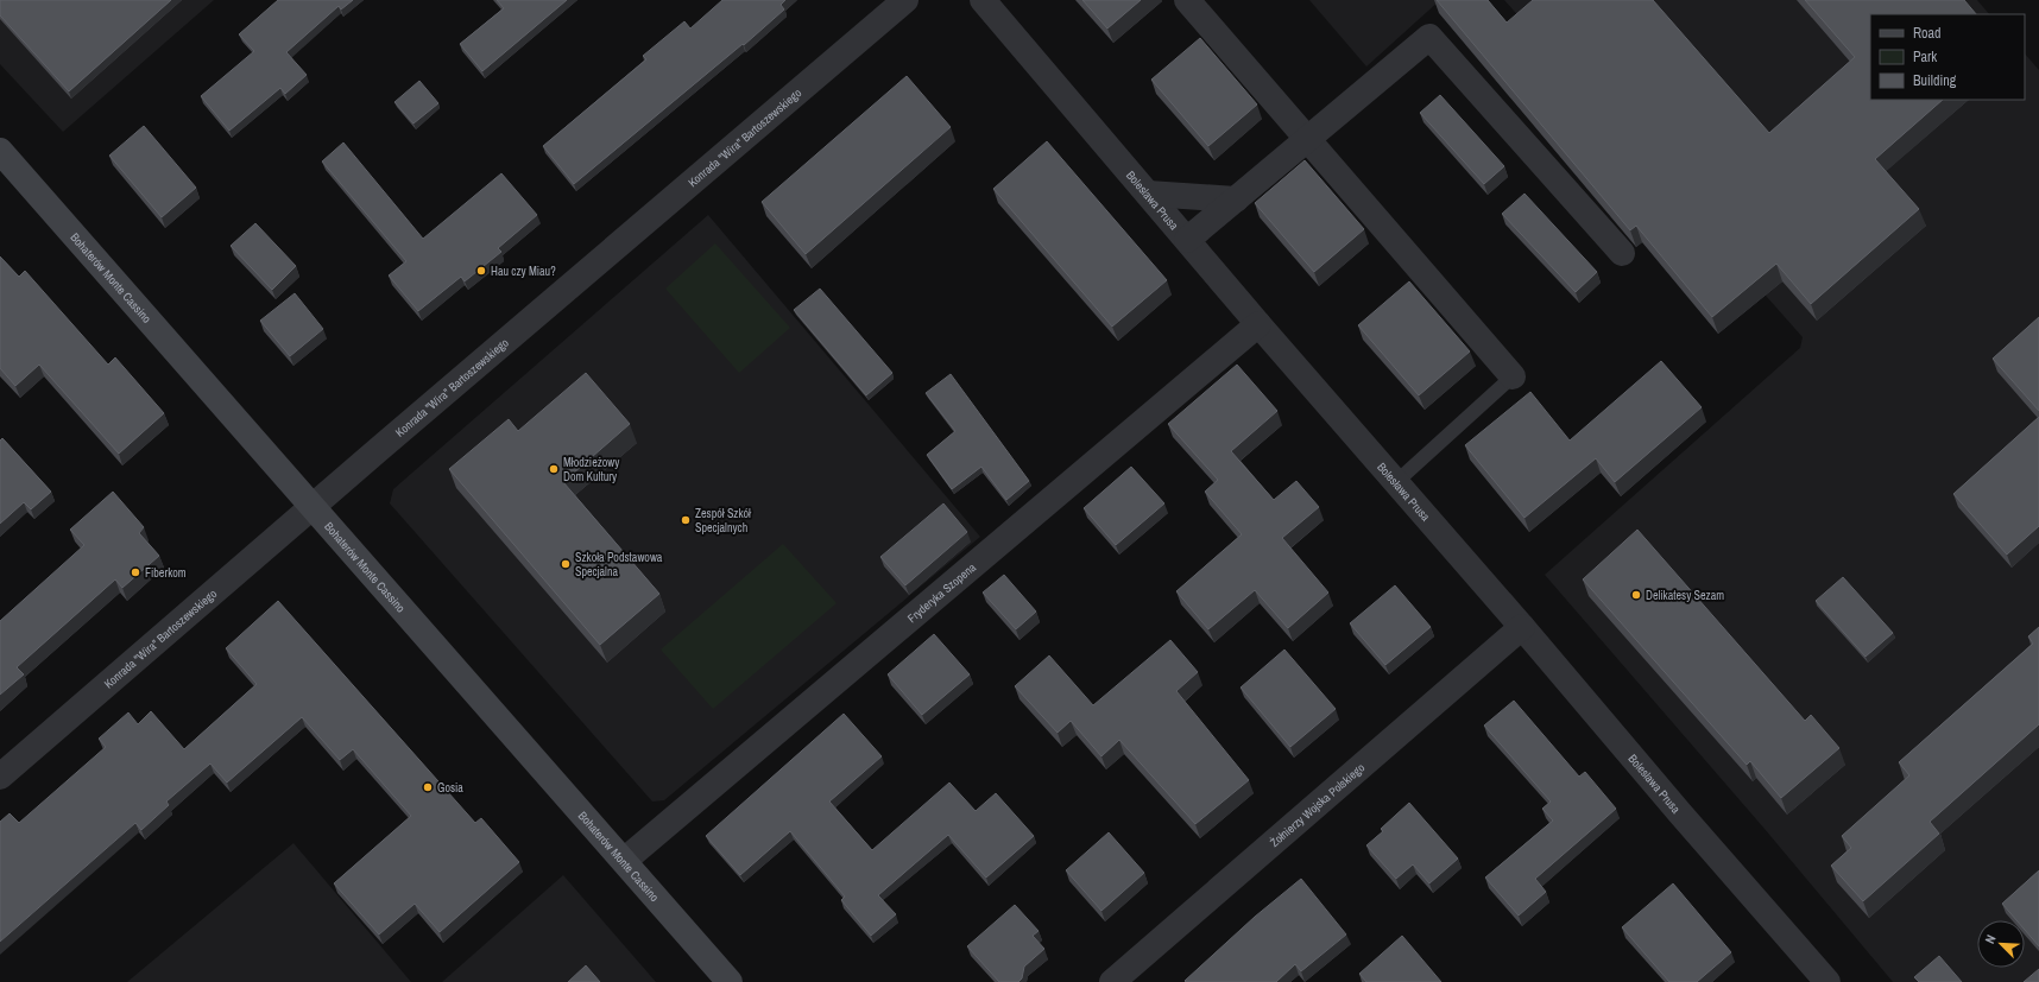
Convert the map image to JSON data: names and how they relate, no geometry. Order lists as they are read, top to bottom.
{
  "streets": {
    "street": [
      "Konrada \"Wira\" Bartoszewskiego",
      "Bolesława Prusa",
      "Bohaterów Monte Cassino",
      "Fryderyka Szopena",
      "Żołnierzy Wojska Polskiego"
    ]
  },
  "crossings": [
    ["Konrada \"Wira\" Bartoszewskiego", "Bohaterów Monte Cassino"],
    ["Bolesława Prusa", "Fryderyka Szopena"],
    ["Bolesława Prusa", "Żołnierzy Wojska Polskiego"],
    ["Bohaterów Monte Cassino", "Fryderyka Szopena"]
  ],
  "places": [
    "Hau czy Miau?",
    "Młodzieżowy Dom Kultury",
    "Zespół Szkół Specjalnych",
    "Szkoła Podstawowa Specjalna",
    "Fiberkom",
    "Delikatesy Sezam",
    "Gosia"
  ],
  "legend": ["Road", "Park", "Building"],
  "north": "top left"
}
